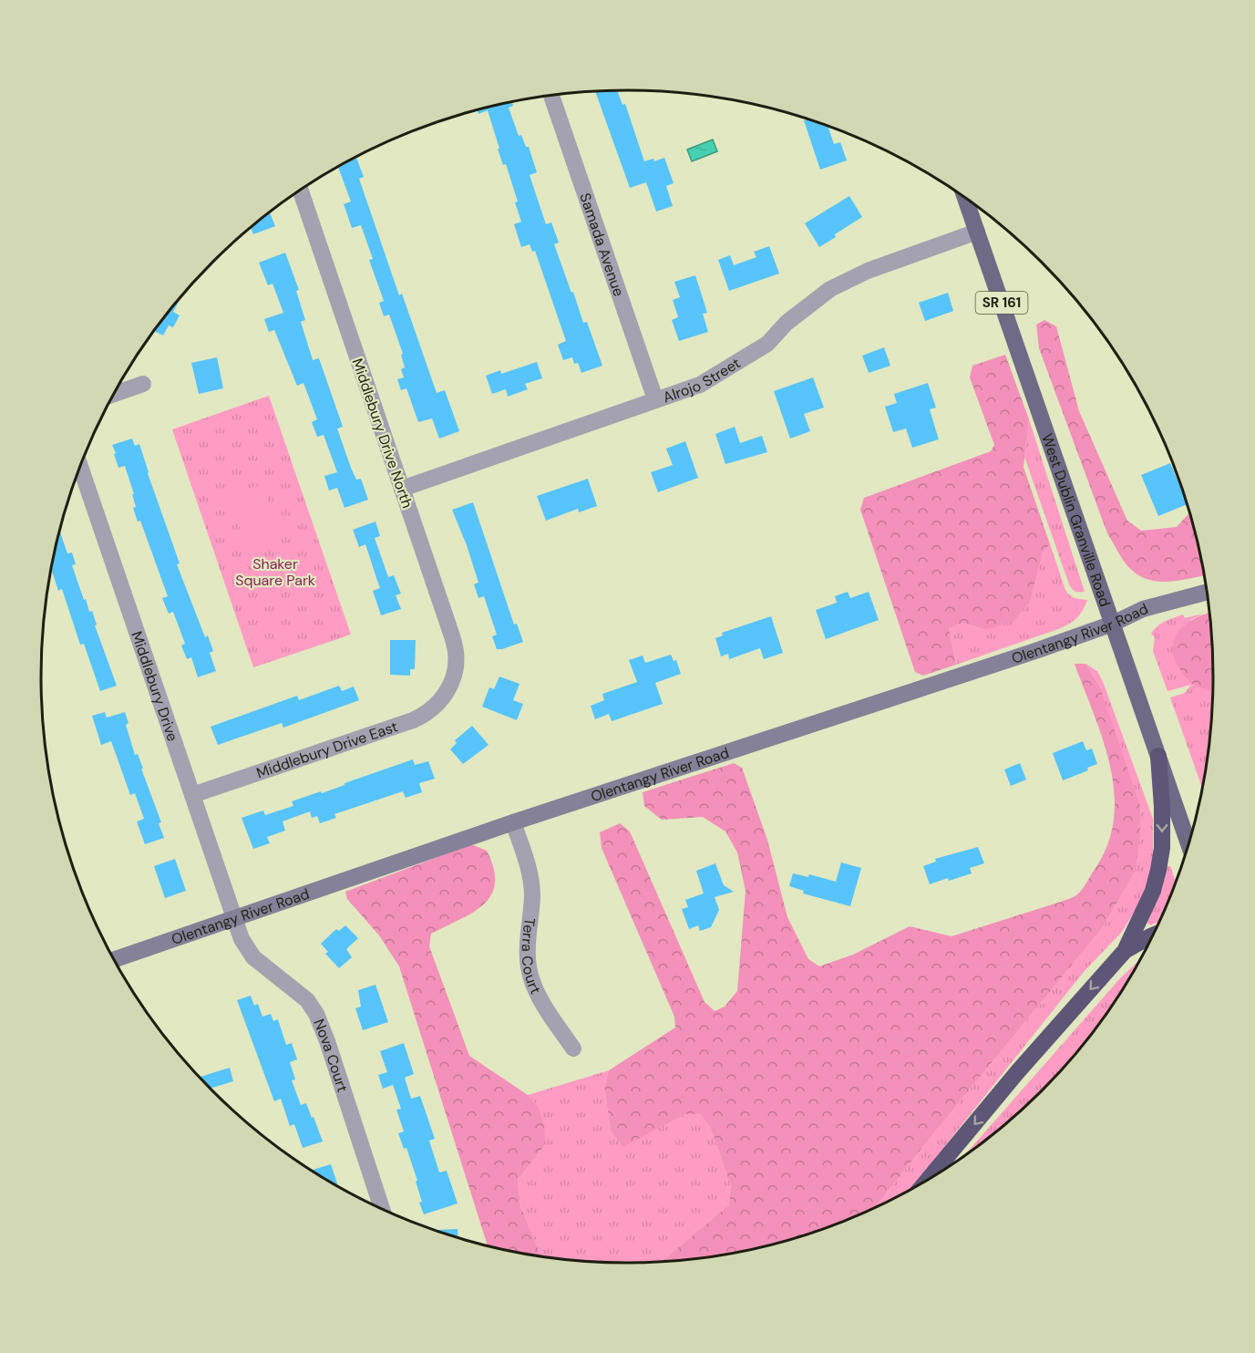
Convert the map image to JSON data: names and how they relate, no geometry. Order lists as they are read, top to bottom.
{
  "streets": {
    "main road": ["SR 161", "West Dublin Granville Road", "Olentangy River Road"],
    "street": [
      "Samada Avenue",
      "Alrojo Street",
      "Middlebury Drive North",
      "Middlebury Drive",
      "Middlebury Drive East",
      "Terra Court",
      "Nova Court"
    ]
  },
  "crossings": [
    ["Samada Avenue", "Alrojo Street"],
    ["Alrojo Street", "Middlebury Drive North"],
    ["Alrojo Street", "West Dublin Granville Road"],
    ["Middlebury Drive North", "Middlebury Drive East"],
    ["West Dublin Granville Road", "Olentangy River Road"],
    ["Olentangy River Road", "Middlebury Drive"],
    ["Olentangy River Road", "Terra Court"],
    ["Olentangy River Road", "Nova Court"],
    ["Middlebury Drive", "Middlebury Drive East"],
    ["Middlebury Drive", "Nova Court"]
  ],
  "parks": ["Shaker Square Park"]
}
